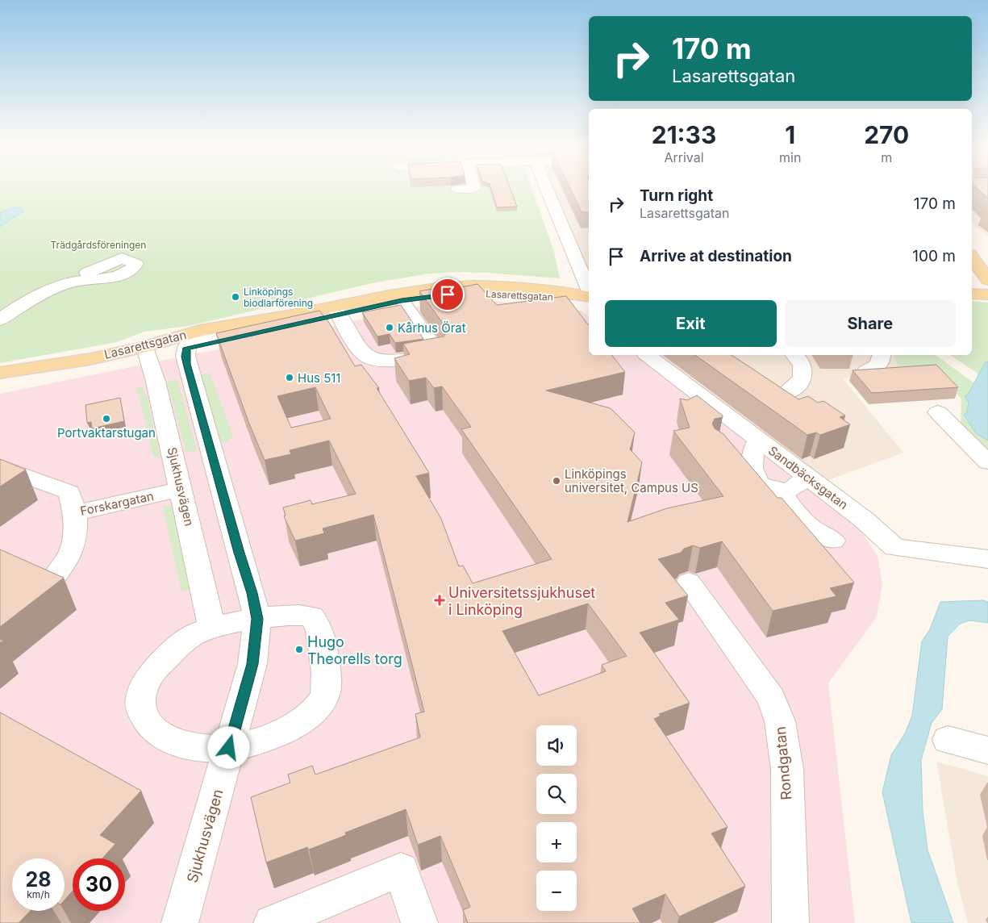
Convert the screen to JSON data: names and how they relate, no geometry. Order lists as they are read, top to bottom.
{
  "streets": {
    "main road": ["Lasarettsgatan"],
    "street": [
      "Sandbäcksgatan",
      "Sjukhusvägen",
      "Forskargatan",
      "Rondgatan"
    ]
  },
  "crossings": [
    ["Lasarettsgatan", "Sjukhusvägen"],
    ["Sjukhusvägen", "Forskargatan"]
  ],
  "parks": ["Trädgårdsföreningen"],
  "places": {
    "other": [
      "Linköpings biodlarförening",
      "Kårhus Örat",
      "Hus 511",
      "Portvaktarstugan",
      "Linköpings universitet, Campus US",
      "Hugo Theorells torg"
    ],
    "health": ["Universitetssjukhuset i Linköping"]
  },
  "page": {
    "turn": ["170 m", "Lasarettsgatan"],
    "eta": [
      "21:33",
      "Arrival",
      "1",
      "min",
      "270",
      "m"
    ],
    "list": [
      {
        "name": "Turn right",
        "note": "Lasarettsgatan",
        "value": "170 m"
      },
      {
        "name": "Arrive at destination",
        "value": "100 m"
      }
    ],
    "buttons": ["Exit", "Share"],
    "map_buttons": ["+", "−"],
    "speed": "28 km/h",
    "limit": "30"
  }
}
